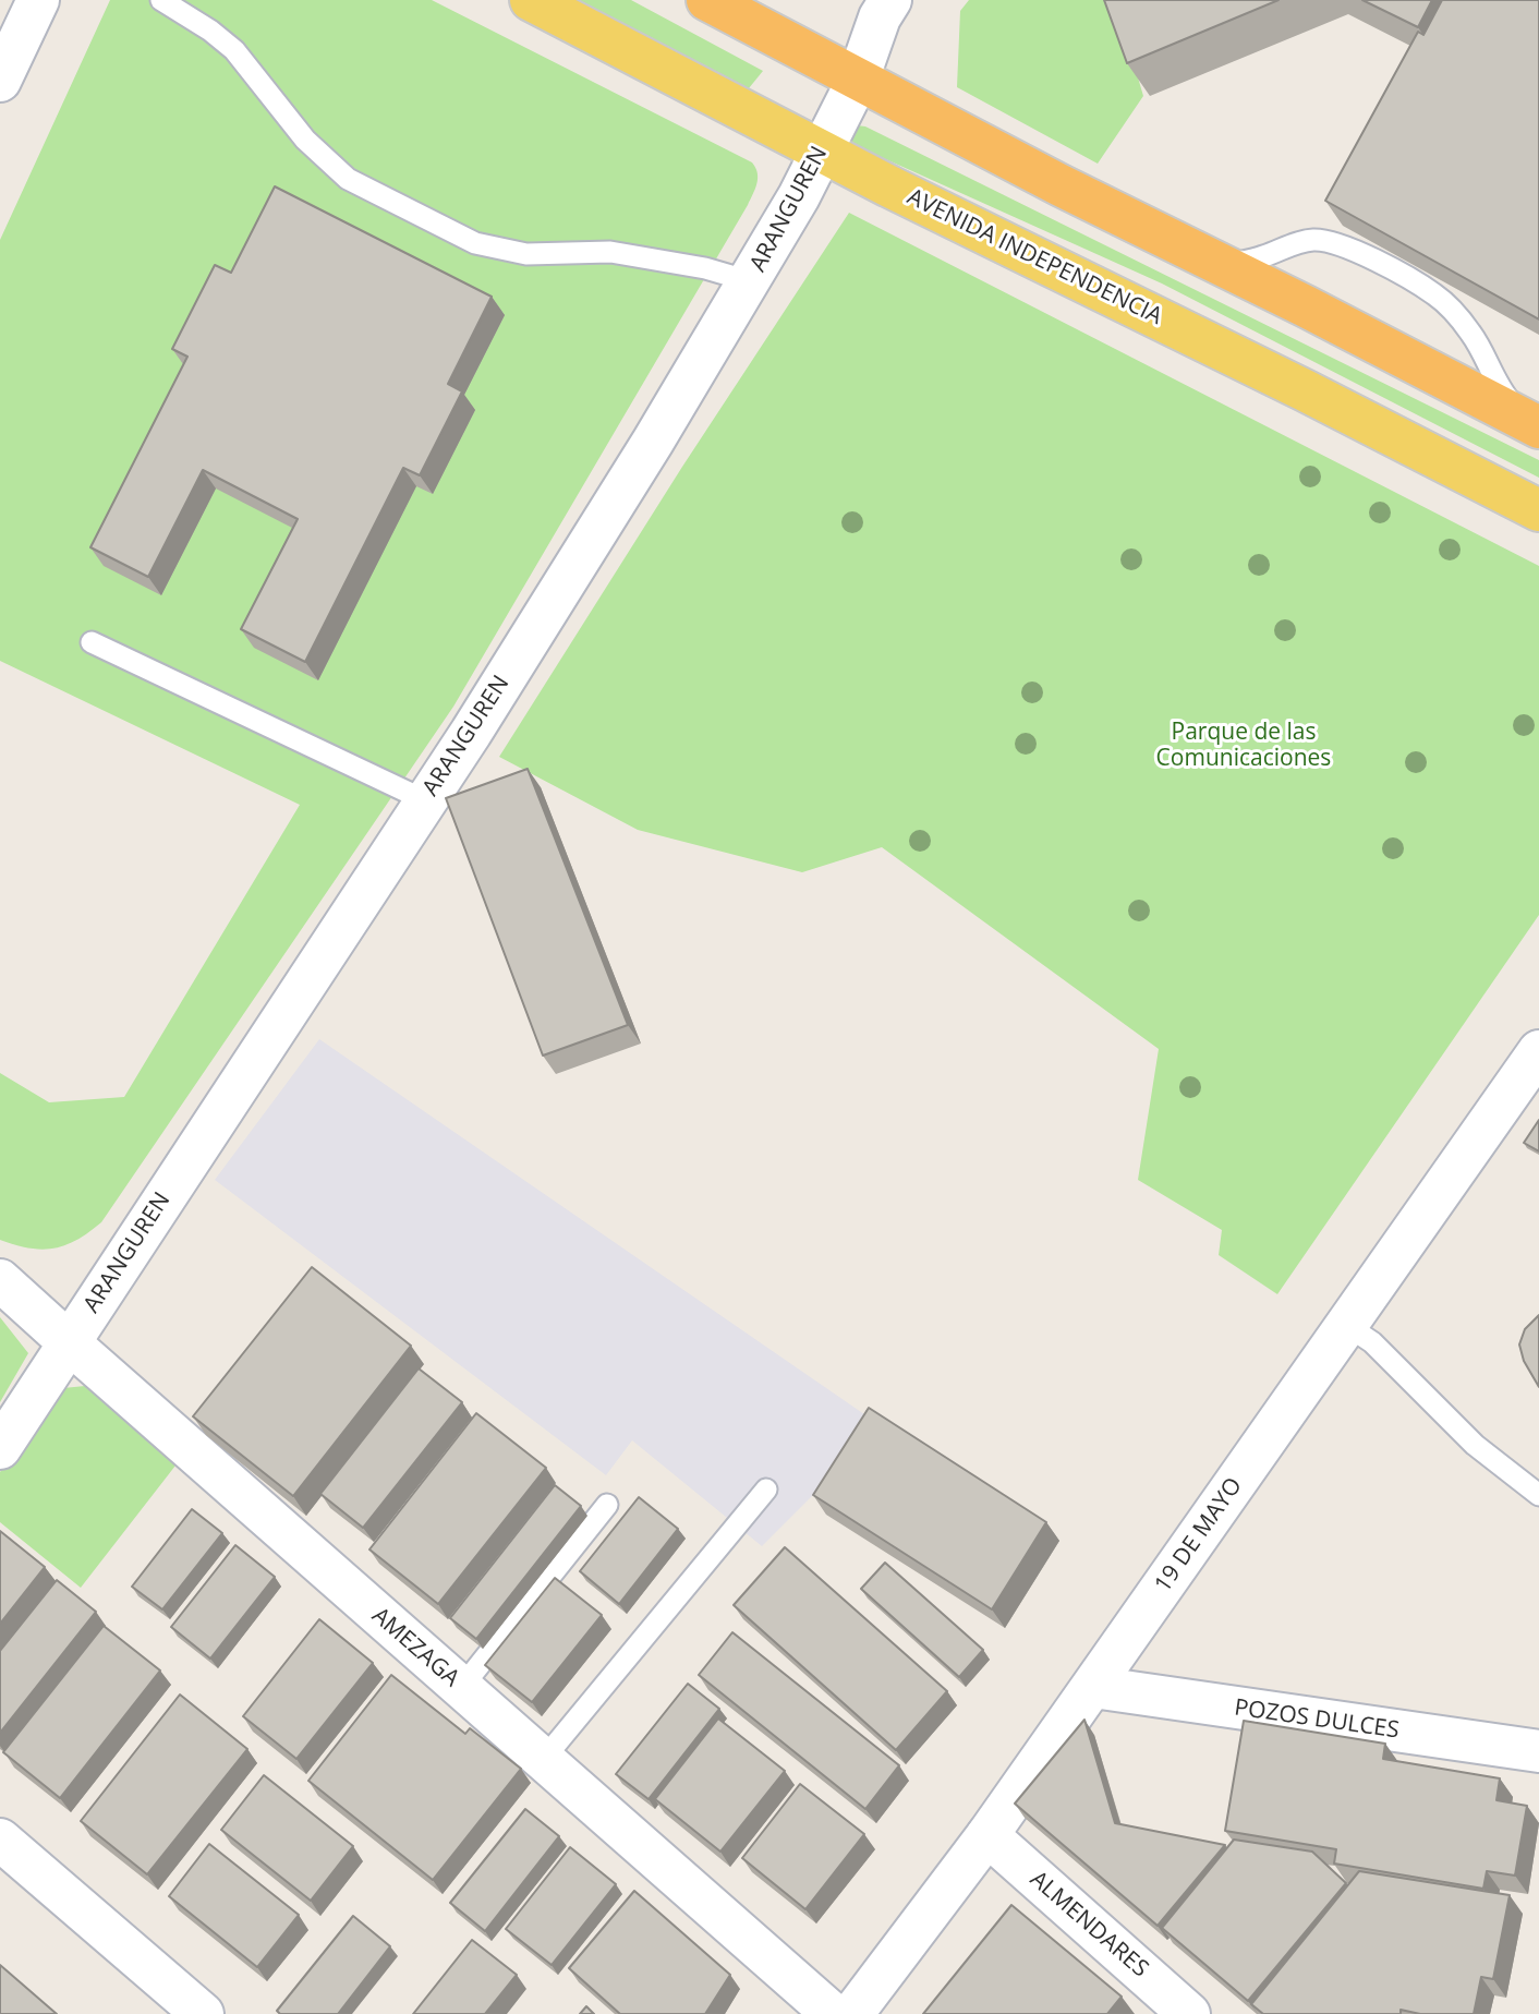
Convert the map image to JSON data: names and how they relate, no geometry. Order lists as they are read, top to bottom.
{
  "streets": {
    "main road": ["AVENIDA INDEPENDENCIA"],
    "street": [
      "ARANGUREN",
      "19 DE MAYO",
      "AMEZAGA",
      "POZOS DULCES",
      "ALMENDARES"
    ]
  },
  "crossings": [
    ["ARANGUREN", "AVENIDA INDEPENDENCIA"],
    ["ARANGUREN", "AMEZAGA"],
    ["19 DE MAYO", "POZOS DULCES"],
    ["19 DE MAYO", "ALMENDARES"]
  ],
  "parks": ["Parque de las Comunicaciones"]
}
